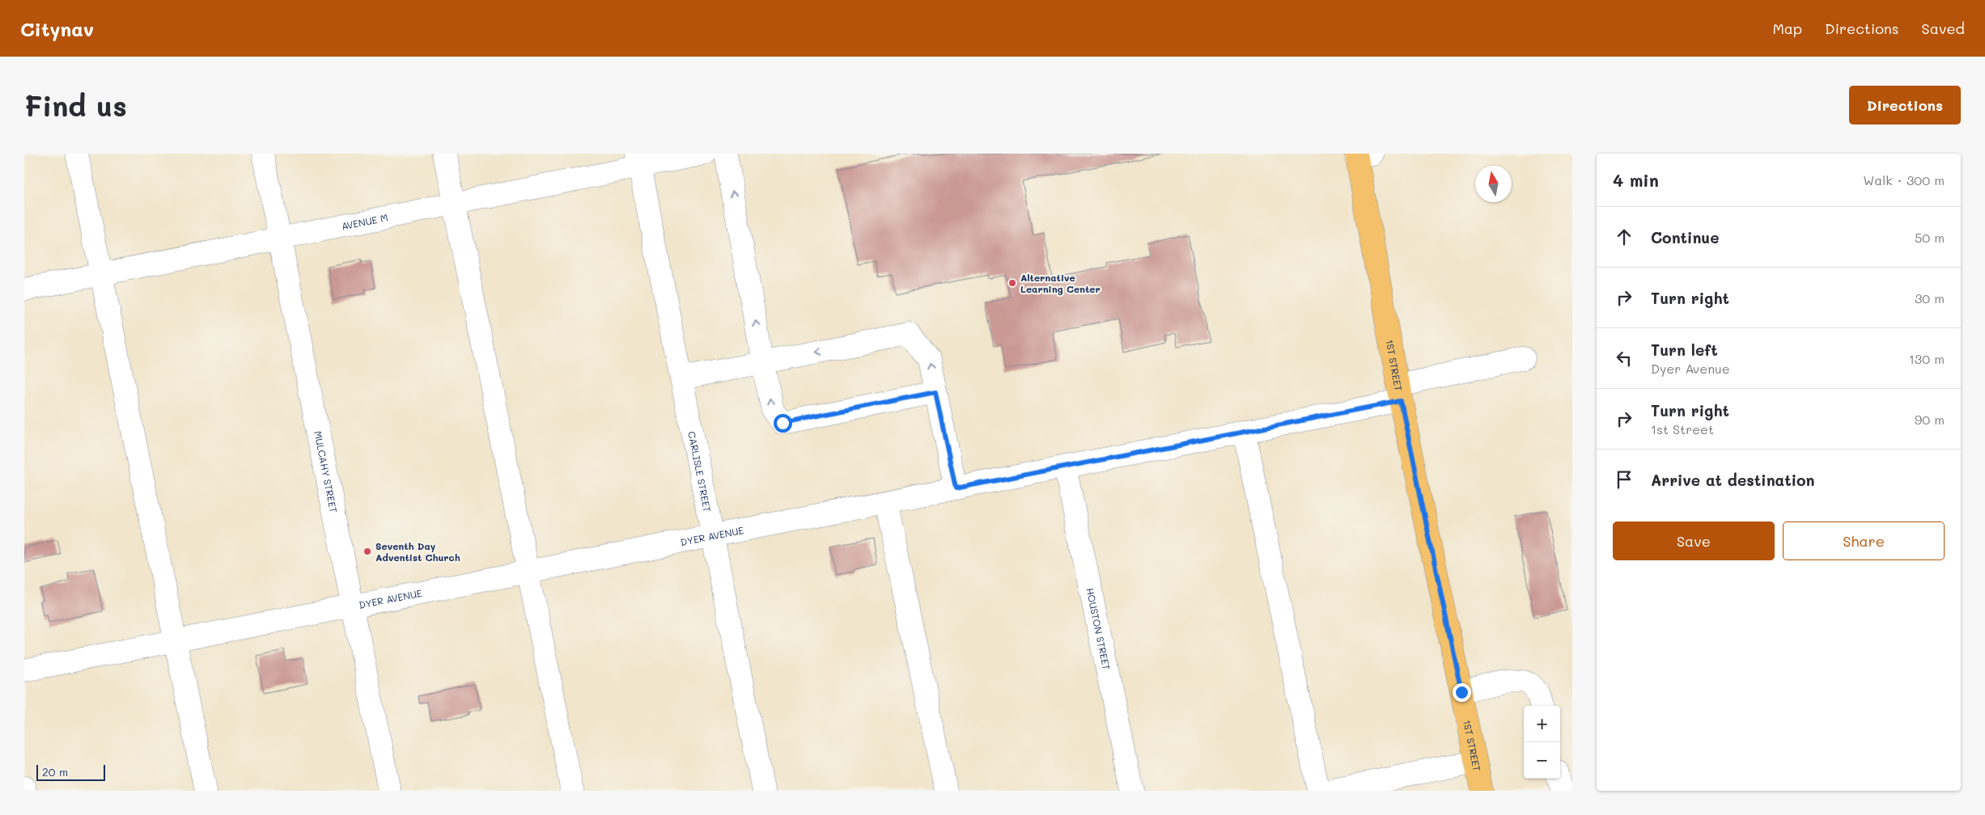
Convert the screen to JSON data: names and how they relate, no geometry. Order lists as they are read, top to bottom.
{
  "streets": {
    "main road": ["1ST STREET"],
    "street": [
      "AVENUE M",
      "MULCAHY STREET",
      "CARLISLE STREET",
      "DYER AVENUE",
      "HOUSTON STREET"
    ]
  },
  "crossings": [
    ["AVENUE M", "MULCAHY STREET"],
    ["AVENUE M", "CARLISLE STREET"],
    ["1ST STREET", "DYER AVENUE"],
    ["MULCAHY STREET", "DYER AVENUE"],
    ["CARLISLE STREET", "DYER AVENUE"],
    ["DYER AVENUE", "HOUSTON STREET"]
  ],
  "places": ["Alternative Learning Center", "Seventh Day Adventist Church"],
  "scale_bar": "20 m",
  "north": "top",
  "page": {
    "header": "Citynav",
    "nav": ["Map", "Directions", "Saved"],
    "buttons": [
      "Directions",
      ["Save", "Share"]
    ],
    "title": "Find us",
    "heading": ["4 min", "Walk · 300 m"],
    "list": [
      ["Continue", "50 m"],
      ["Turn right", "30 m"],
      ["Turn left", "Dyer Avenue", "130 m"],
      ["Turn right", "1st Street", "90 m"],
      "Arrive at destination"
    ],
    "map_buttons": ["+", "−"],
    "scale": "20 m"
  }
}
